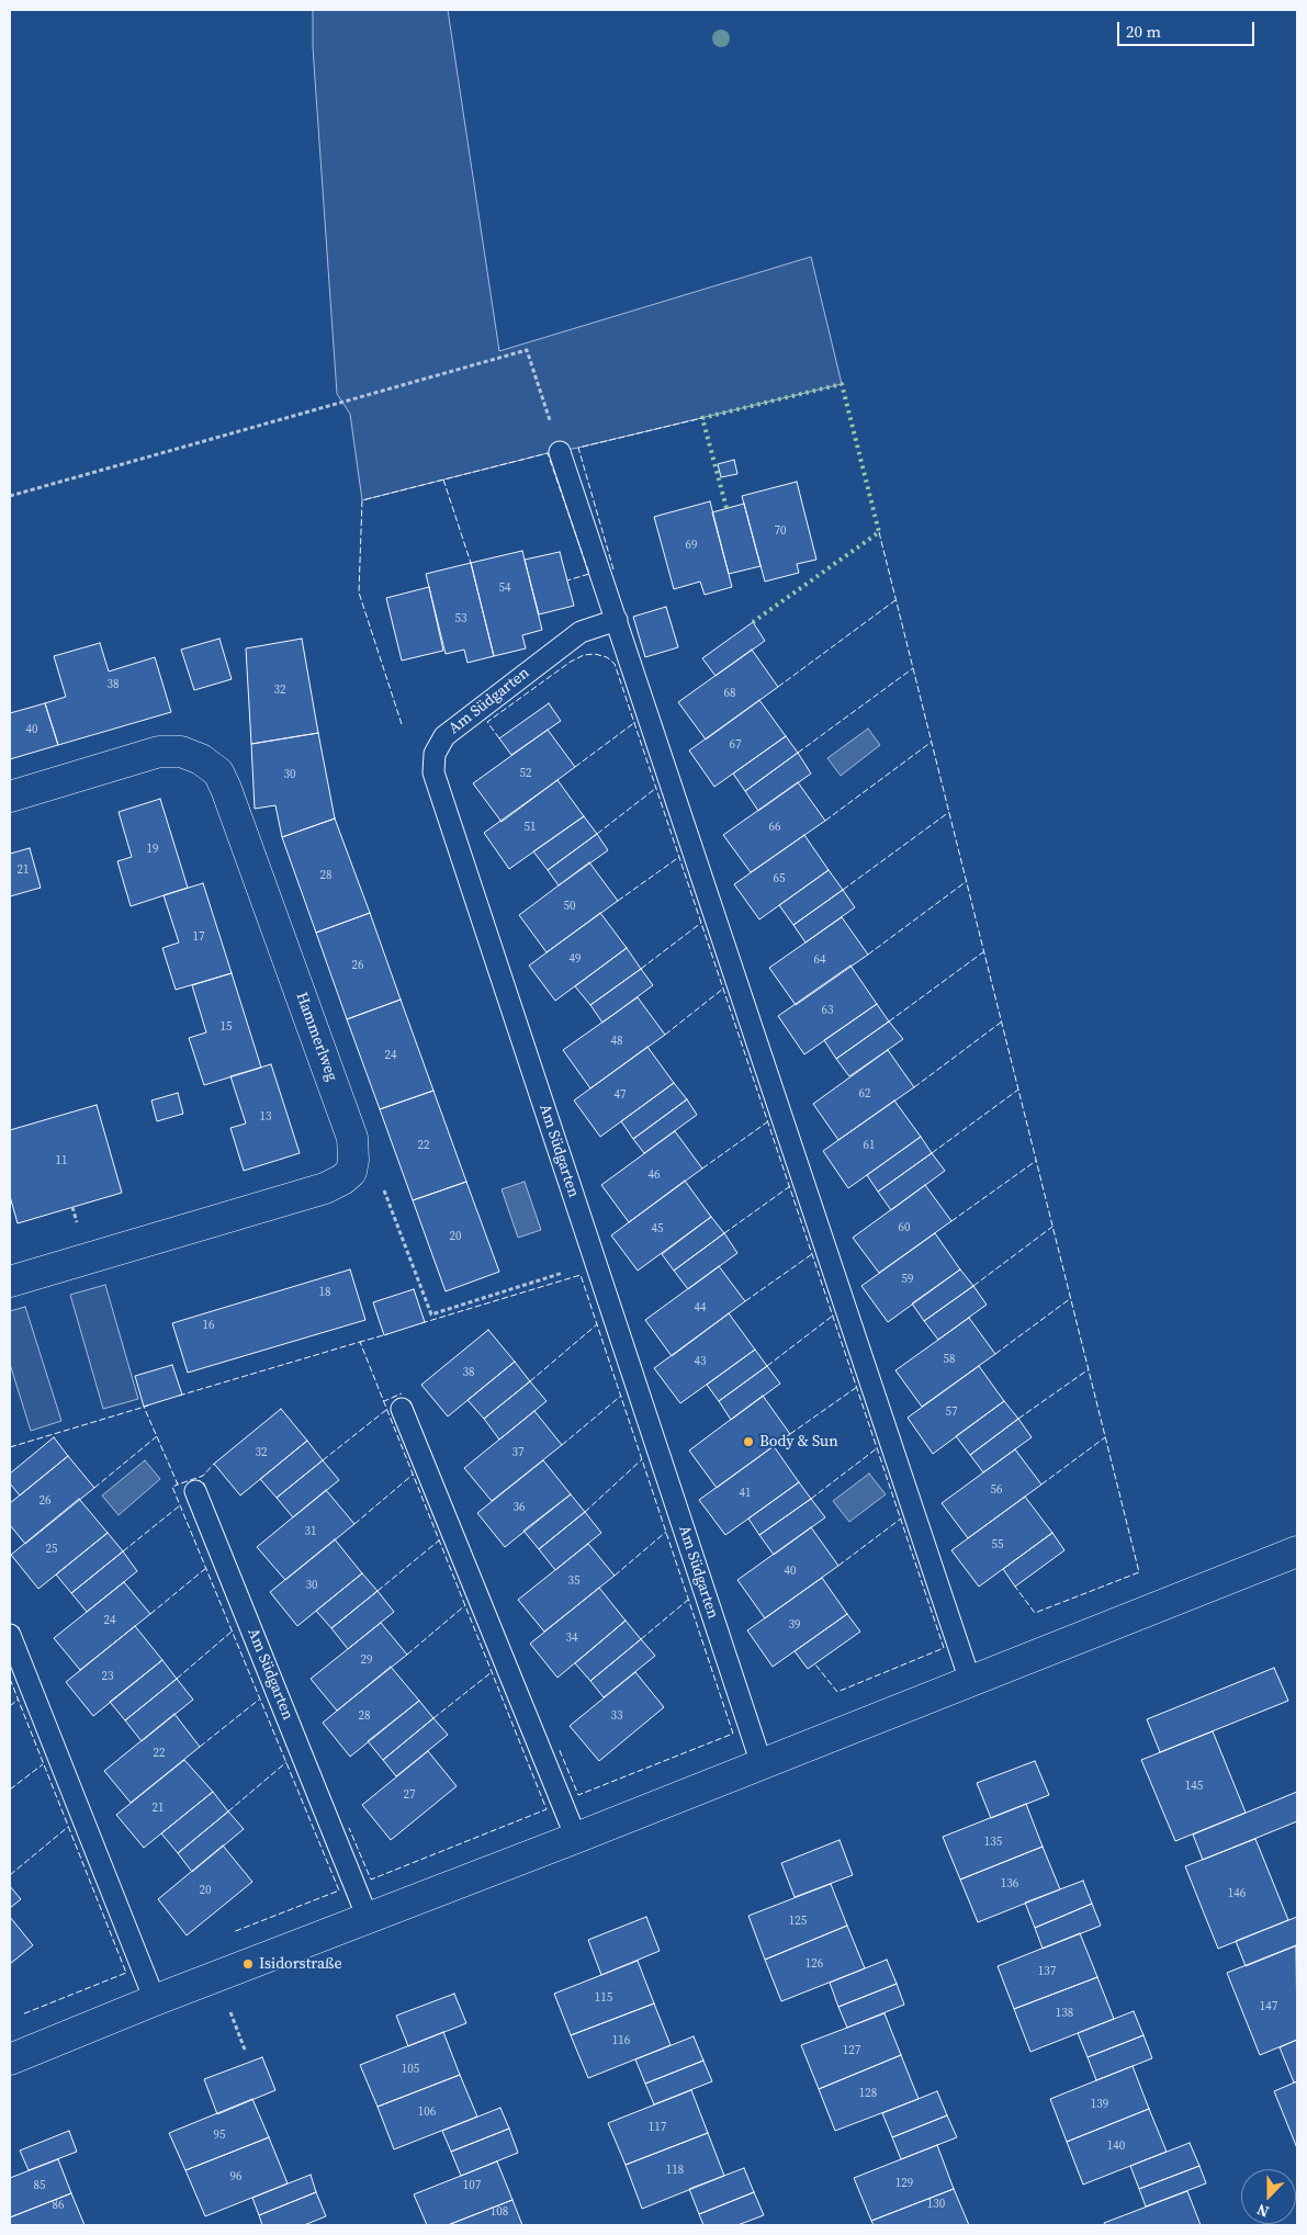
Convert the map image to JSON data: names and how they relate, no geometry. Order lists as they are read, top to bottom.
{
  "streets": {
    "street": ["Hammerlweg"],
    "lane": ["Am Südgarten"]
  },
  "places": ["Body & Sun", "Isidorstraße"],
  "house_numbers": [
    "70",
    "69",
    "54",
    "53",
    "38",
    "32",
    "68",
    "40",
    "67",
    "52",
    "30",
    "51",
    "66",
    "19",
    "21",
    "28",
    "65",
    "50",
    "17",
    "49",
    "64",
    "26",
    "63",
    "15",
    "48",
    "24",
    "62",
    "47",
    "13",
    "22",
    "61",
    "11",
    "46",
    "60",
    "45",
    "20",
    "59",
    "18",
    "44",
    "16",
    "58",
    "43",
    "38",
    "57",
    "32",
    "37",
    "56",
    "41",
    "26",
    "36",
    "31",
    "55",
    "25",
    "40",
    "35",
    "30",
    "24",
    "39",
    "34",
    "29",
    "23",
    "28",
    "33",
    "22",
    "145",
    "27",
    "21",
    "135",
    "136",
    "20",
    "146",
    "125",
    "126",
    "137",
    "115",
    "147",
    "138",
    "116",
    "127",
    "105",
    "128",
    "139",
    "106",
    "117",
    "95",
    "140",
    "118",
    "96",
    "129",
    "85",
    "107",
    "130",
    "86",
    "108"
  ],
  "scale_bar": "20 m",
  "north": "bottom"
}
